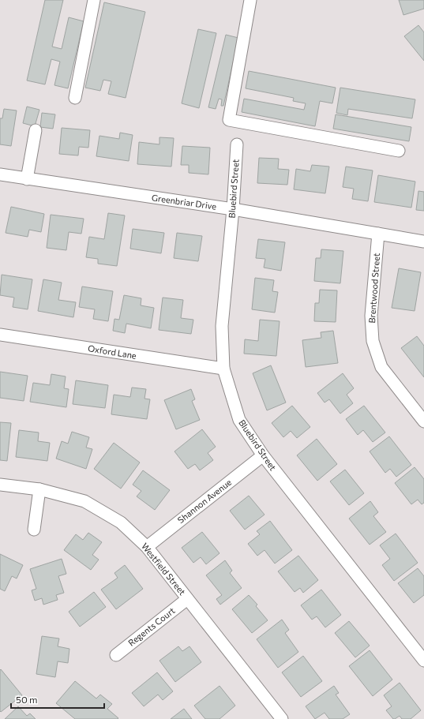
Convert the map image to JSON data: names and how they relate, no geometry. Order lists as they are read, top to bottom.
{
  "streets": {
    "street": [
      "Bluebird Street",
      "Greenbriar Drive",
      "Brentwood Street",
      "Oxford Lane",
      "Shannon Avenue",
      "Westfield Street",
      "Regents Court"
    ]
  },
  "crossings": [
    ["Bluebird Street", "Greenbriar Drive"],
    ["Bluebird Street", "Oxford Lane"],
    ["Bluebird Street", "Shannon Avenue"],
    ["Greenbriar Drive", "Brentwood Street"],
    ["Shannon Avenue", "Westfield Street"],
    ["Westfield Street", "Regents Court"]
  ],
  "scale_bar": "50 m"
}
